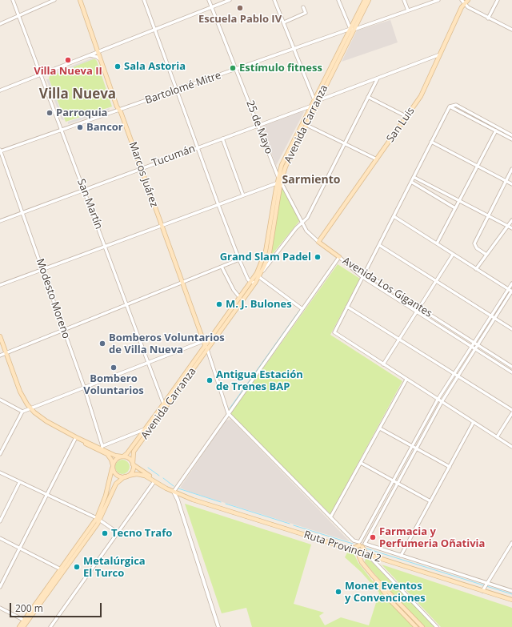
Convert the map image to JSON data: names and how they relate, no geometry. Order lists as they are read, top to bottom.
{
  "streets": {
    "main road": [
      "Avenida Carranza",
      "San Luis",
      "Marcos Juárez",
      "Ruta Provincial 2"
    ],
    "street": [
      "Bartolomé Mitre",
      "25 de Mayo",
      "Tucumán",
      "San Martín",
      "Avenida Los Gigantes",
      "Modesto Moreno"
    ]
  },
  "crossings": [
    ["Bartolomé Mitre", "Avenida Carranza"],
    ["Bartolomé Mitre", "25 de Mayo"],
    ["Bartolomé Mitre", "Marcos Juárez"],
    ["Bartolomé Mitre", "San Martín"],
    ["Bartolomé Mitre", "Modesto Moreno"],
    ["Avenida Carranza", "25 de Mayo"],
    ["Avenida Carranza", "Tucumán"],
    ["Avenida Carranza", "Marcos Juárez"],
    ["Avenida Carranza", "San Martín"],
    ["25 de Mayo", "Tucumán"],
    ["Tucumán", "Marcos Juárez"],
    ["Tucumán", "San Martín"],
    ["Tucumán", "Modesto Moreno"]
  ],
  "districts": ["Villa Nueva", "Sarmiento"],
  "places": [
    "Escuela Pablo IV",
    "Villa Nueva II",
    "Sala Astoria",
    "Estímulo fitness",
    "Parroquia",
    "Bancor",
    "Grand Slam Padel",
    "M. J. Bulones",
    "Bomberos Voluntarios de Villa Nueva",
    "Bombero Voluntarios",
    "Antigua Estación de Trenes BAP",
    "Tecno Trafo",
    "Farmacia y Perfumeria Oñativia",
    "Metalúrgica El Turco",
    "Monet Eventos y Convenciones"
  ],
  "scale_bar": "200 m"
}
